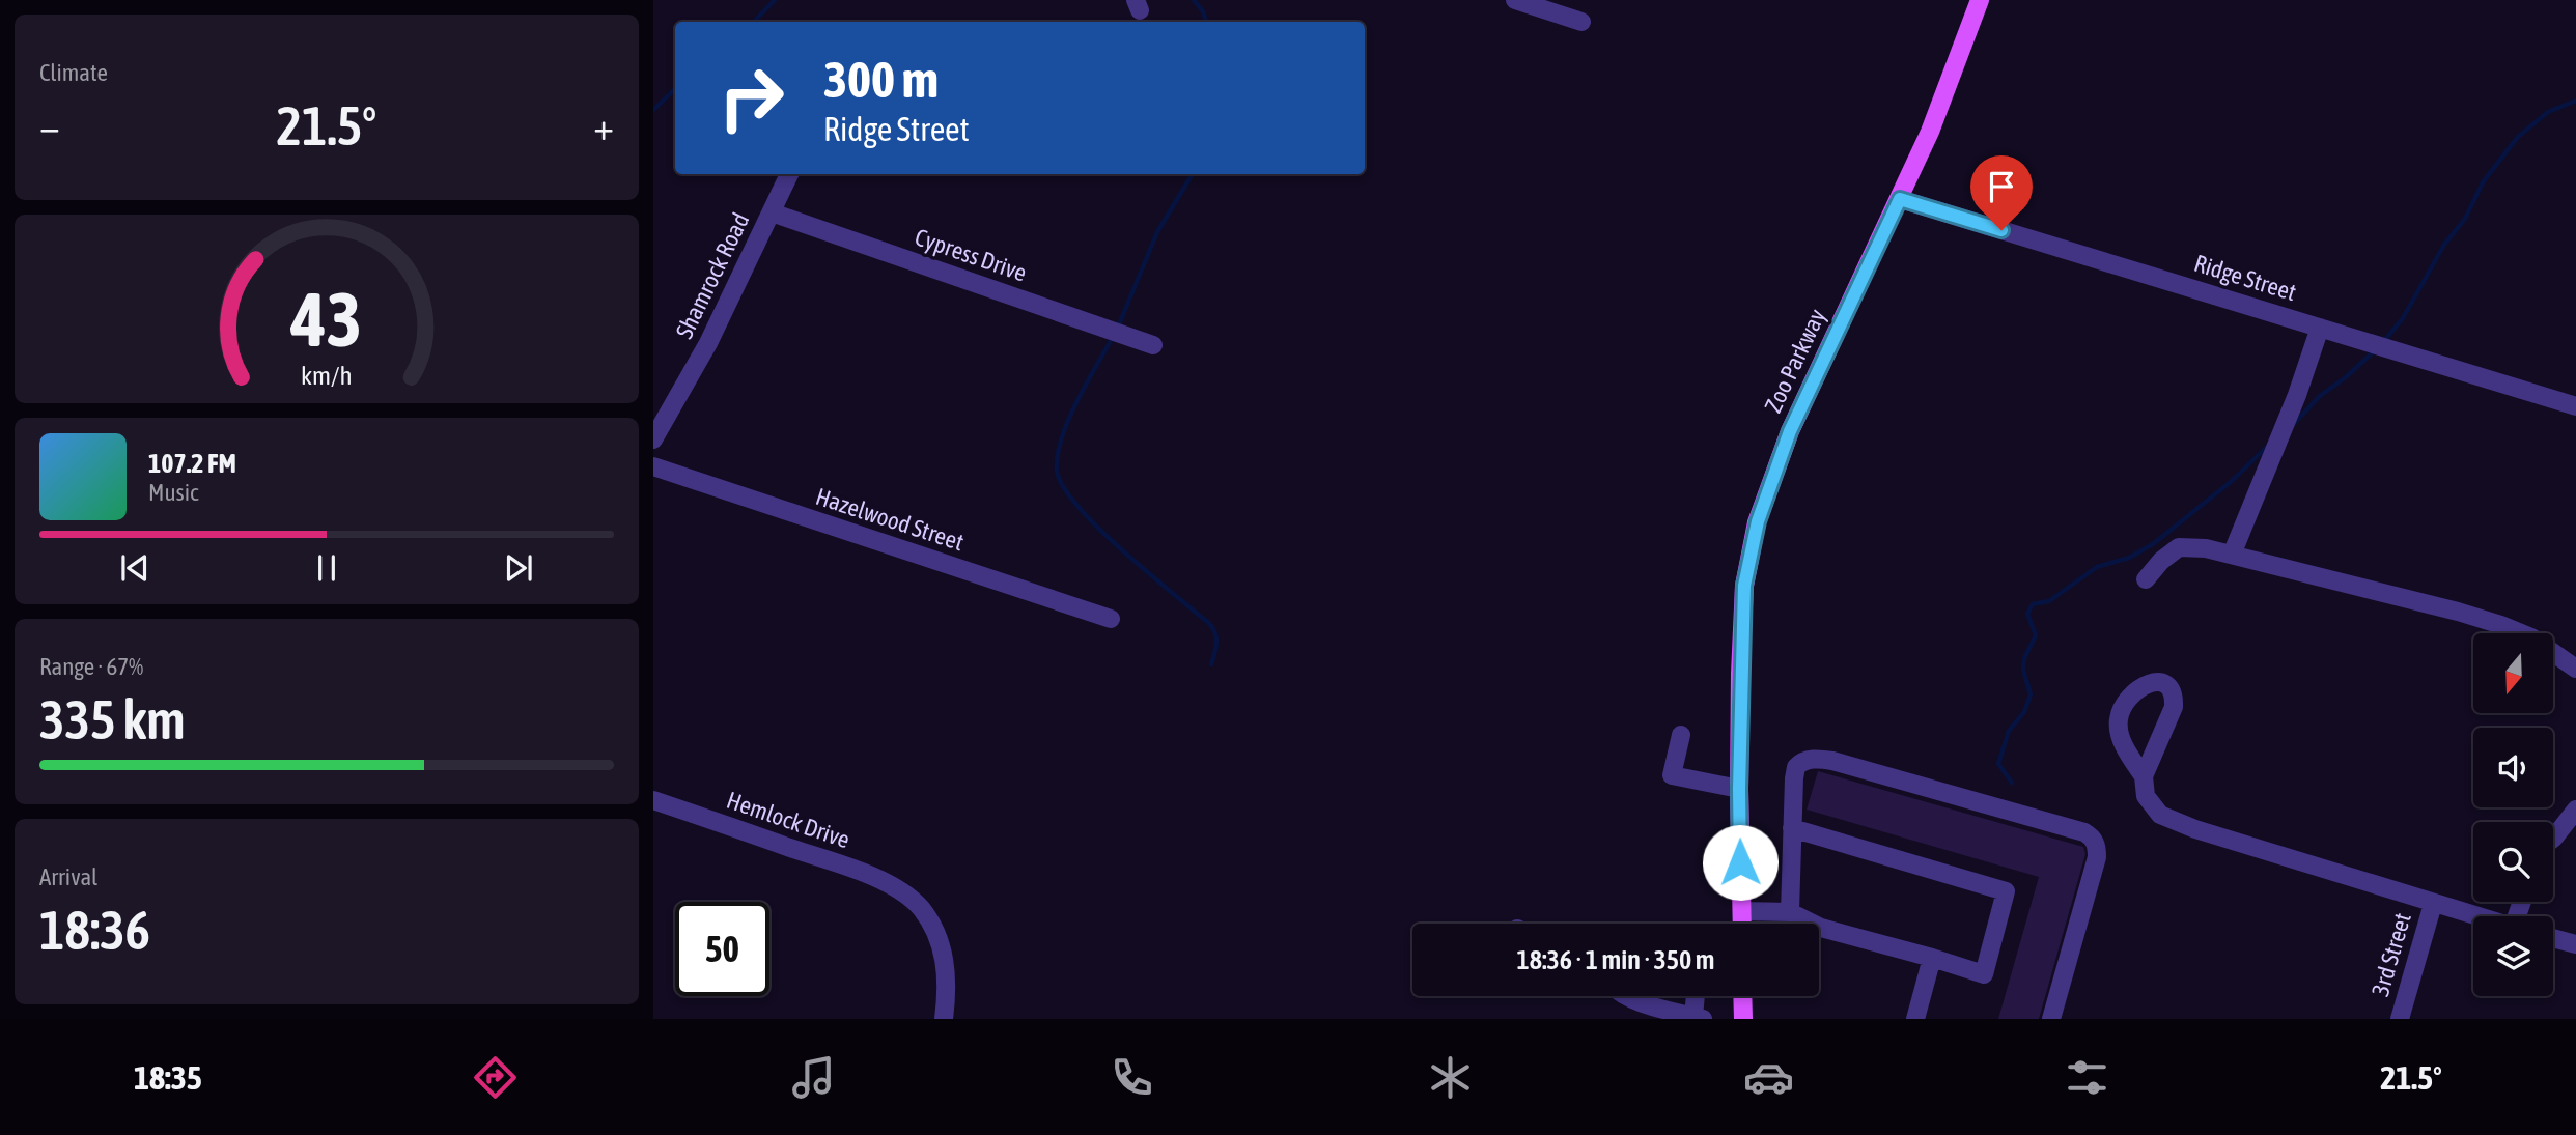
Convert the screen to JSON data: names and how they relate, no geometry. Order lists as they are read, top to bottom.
{
  "streets": {
    "main road": ["Zoo Parkway"],
    "street": [
      "Cypress Drive",
      "Shamrock Road",
      "Ridge Street",
      "Hazelwood Street",
      "Hemlock Drive",
      "3rd Street"
    ]
  },
  "crossings": [
    ["Cypress Drive", "Shamrock Road"],
    ["Ridge Street", "Zoo Parkway"]
  ],
  "north": "bottom",
  "page": {
    "tile": [
      "Climate",
      ["Range · 67%", "335 km"],
      ["Arrival", "18:36"]
    ],
    "turn": ["300 m", "Ridge Street"],
    "heat": ["−", "21.5°", "+"],
    "song": ["107.2 FM", "Music"],
    "limit": "50",
    "trip": "18:36 · 1 min · 350 m",
    "tabs": ["18:35", "21.5°"],
    "gauge": ["43", "km/h"]
  }
}
